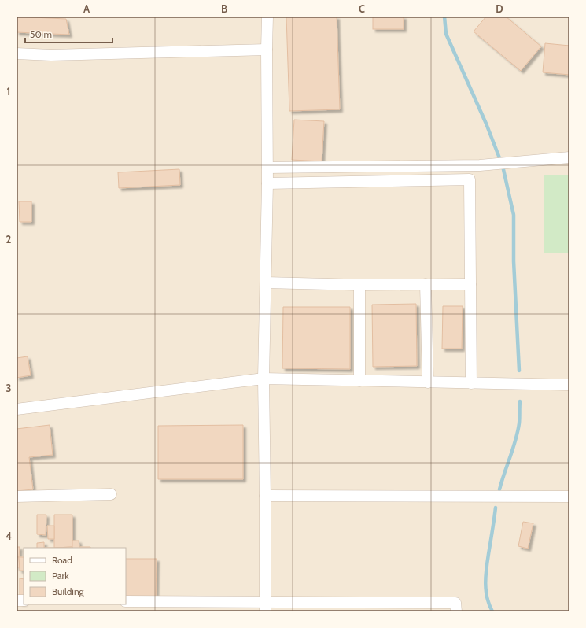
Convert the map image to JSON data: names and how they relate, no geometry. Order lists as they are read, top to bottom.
{
  "legend": ["Road", "Park", "Building"],
  "scale_bar": "50 m",
  "grid": {
    "columns": [
      "A",
      "B",
      "C",
      "D"
    ],
    "rows": [
      "1",
      "2",
      "3",
      "4"
    ]
  }
}
